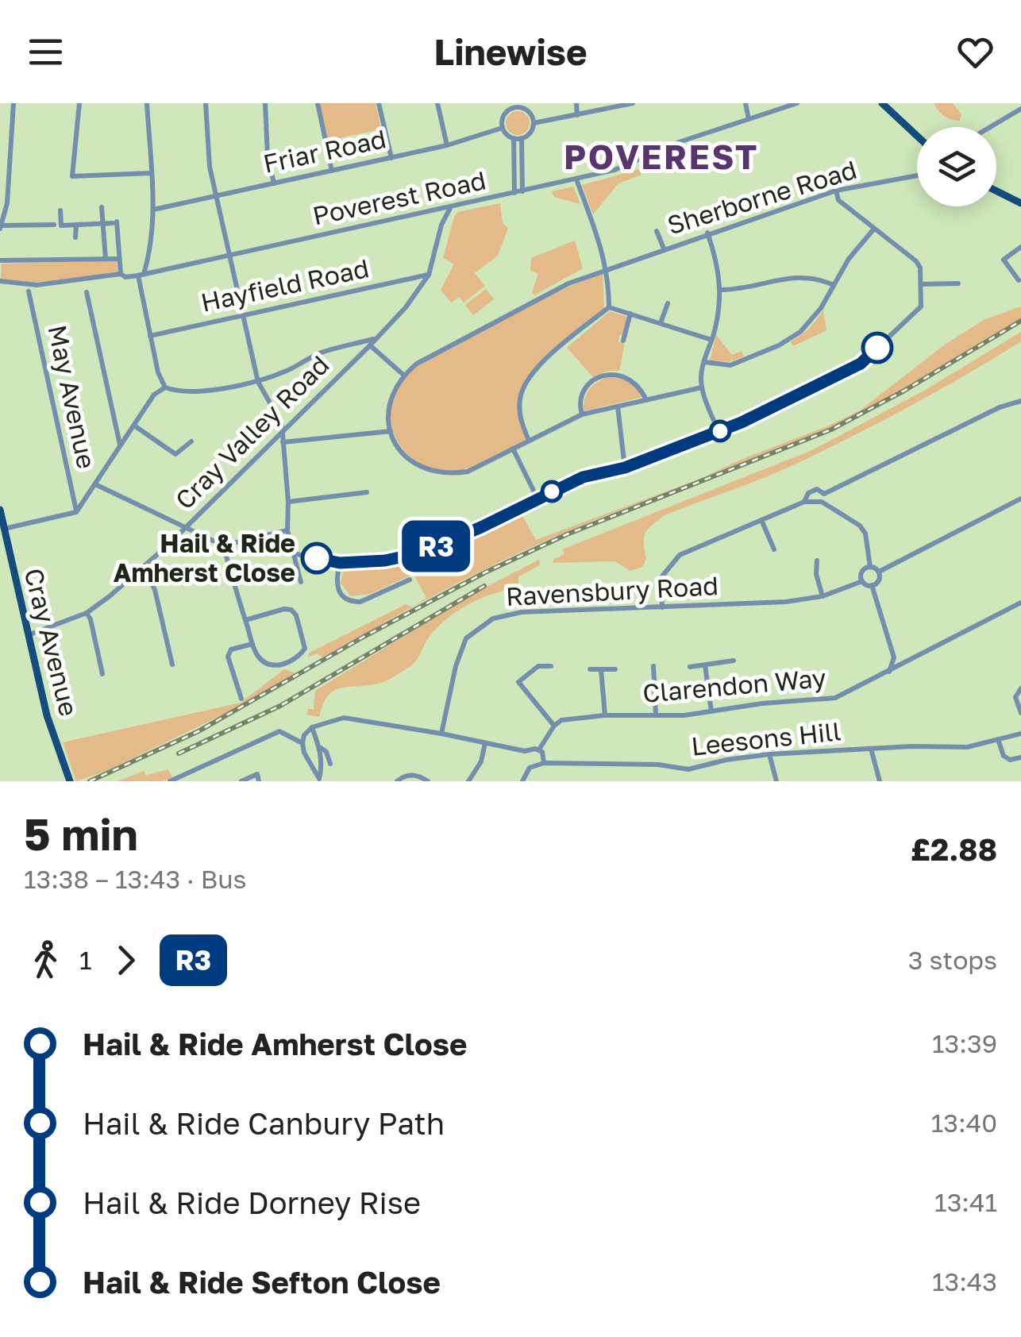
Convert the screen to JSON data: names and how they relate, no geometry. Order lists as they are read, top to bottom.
{
  "streets": {
    "main road": ["Cray Avenue"],
    "street": [
      "Friar Road",
      "Sherborne Road",
      "Poverest Road",
      "Hayfield Road",
      "May Avenue",
      "Cray Valley Road",
      "Ravensbury Road",
      "Clarendon Way",
      "Leesons Hill"
    ]
  },
  "crossings": [
    ["Poverest Road", "Cray Valley Road"],
    ["Hayfield Road", "Cray Valley Road"],
    ["Cray Valley Road", "Cray Avenue"]
  ],
  "districts": ["POVEREST"],
  "places": ["Hail & Ride Amherst Close"],
  "lines": ["bus line R3"],
  "page": {
    "header": "Linewise",
    "on_map": "R3",
    "heading": ["5 min", "13:38 – 13:43 · Bus", "£2.88"],
    "legs": ["1", "R3", "3 stops"],
    "list": [
      {
        "name": "Hail & Ride Amherst Close",
        "value": "13:39"
      },
      {
        "name": "Hail & Ride Canbury Path",
        "value": "13:40"
      },
      {
        "name": "Hail & Ride Dorney Rise",
        "value": "13:41"
      },
      {
        "name": "Hail & Ride Sefton Close",
        "value": "13:43"
      }
    ]
  }
}
